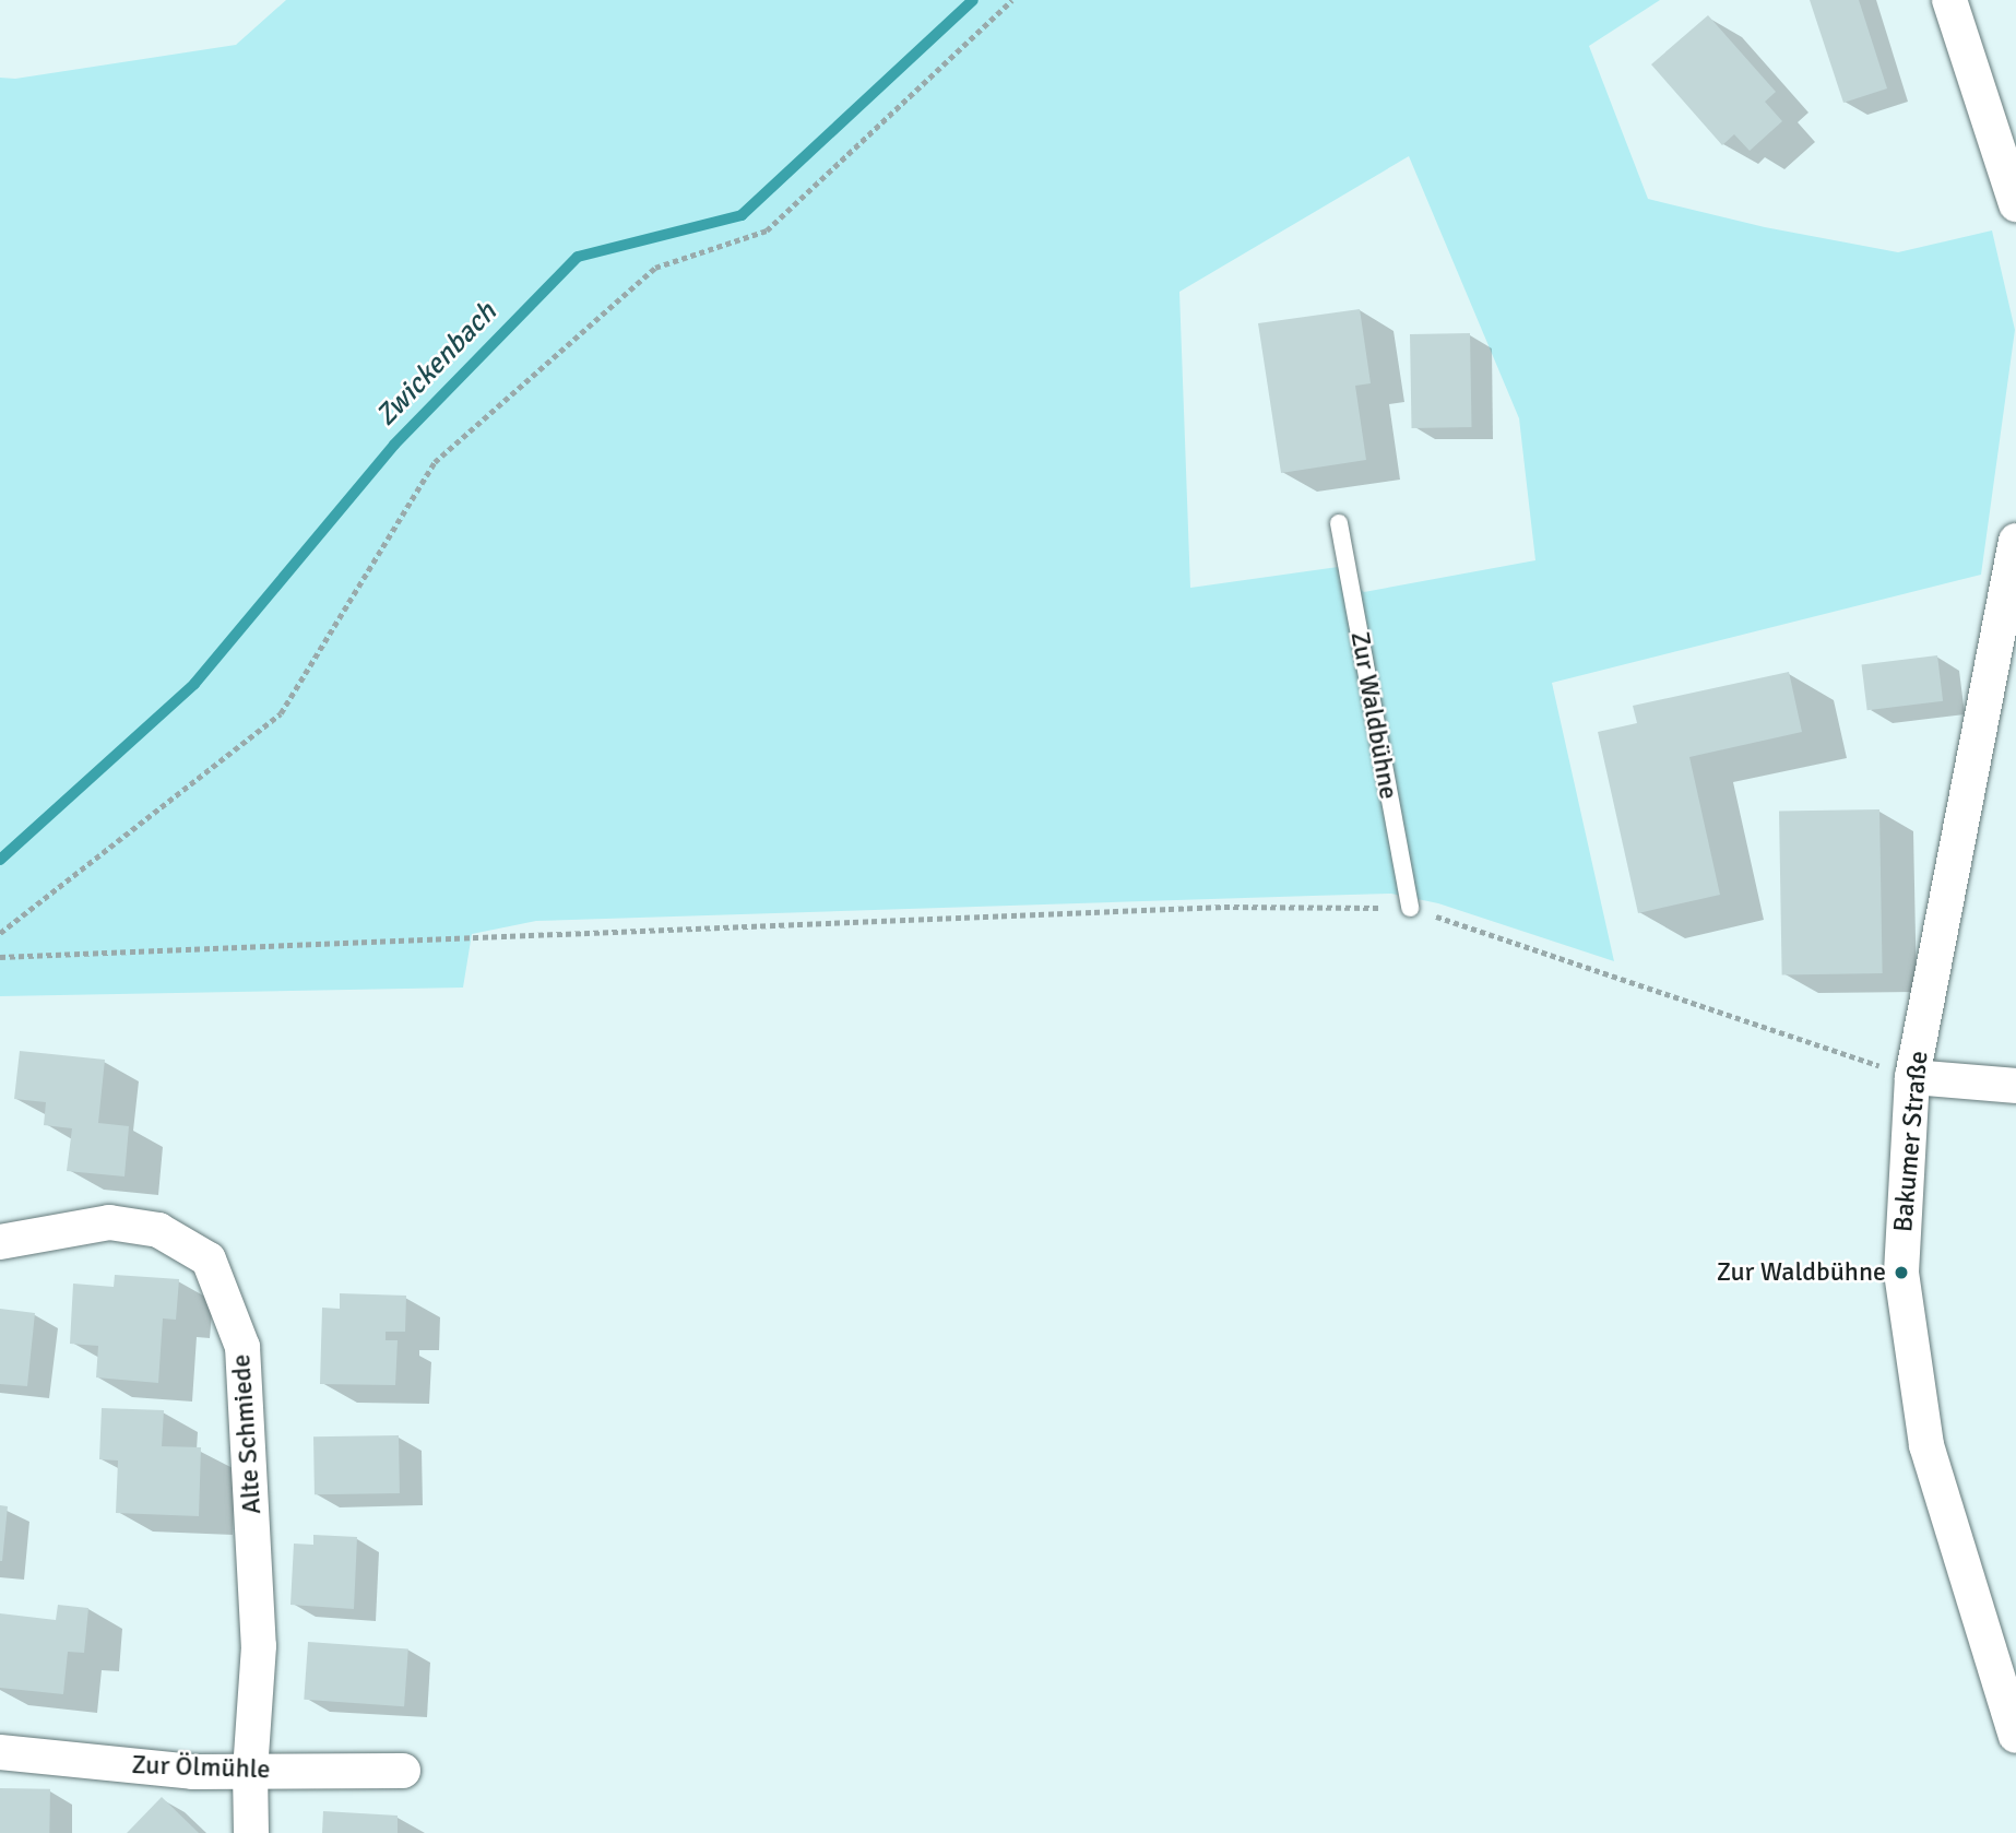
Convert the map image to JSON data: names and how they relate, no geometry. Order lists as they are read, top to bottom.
{
  "streets": {
    "street": ["Bakumer Straße", "Alte Schmiede", "Zur Ölmühle"],
    "lane": ["Zur Waldbühne"]
  },
  "crossings": [
    ["Alte Schmiede", "Zur Ölmühle"]
  ],
  "water": ["Zwickenbach"],
  "places": ["Zur Waldbühne"]
}
